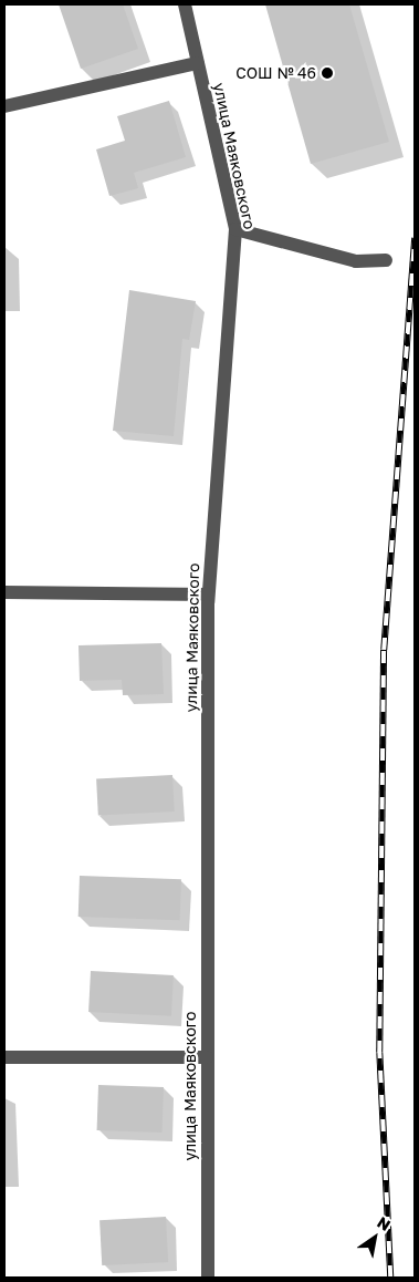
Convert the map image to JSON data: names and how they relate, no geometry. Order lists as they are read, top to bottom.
{
  "streets": {
    "street": ["улица Маяковского"]
  },
  "places": ["СОШ № 46"],
  "north": "top right"
}
